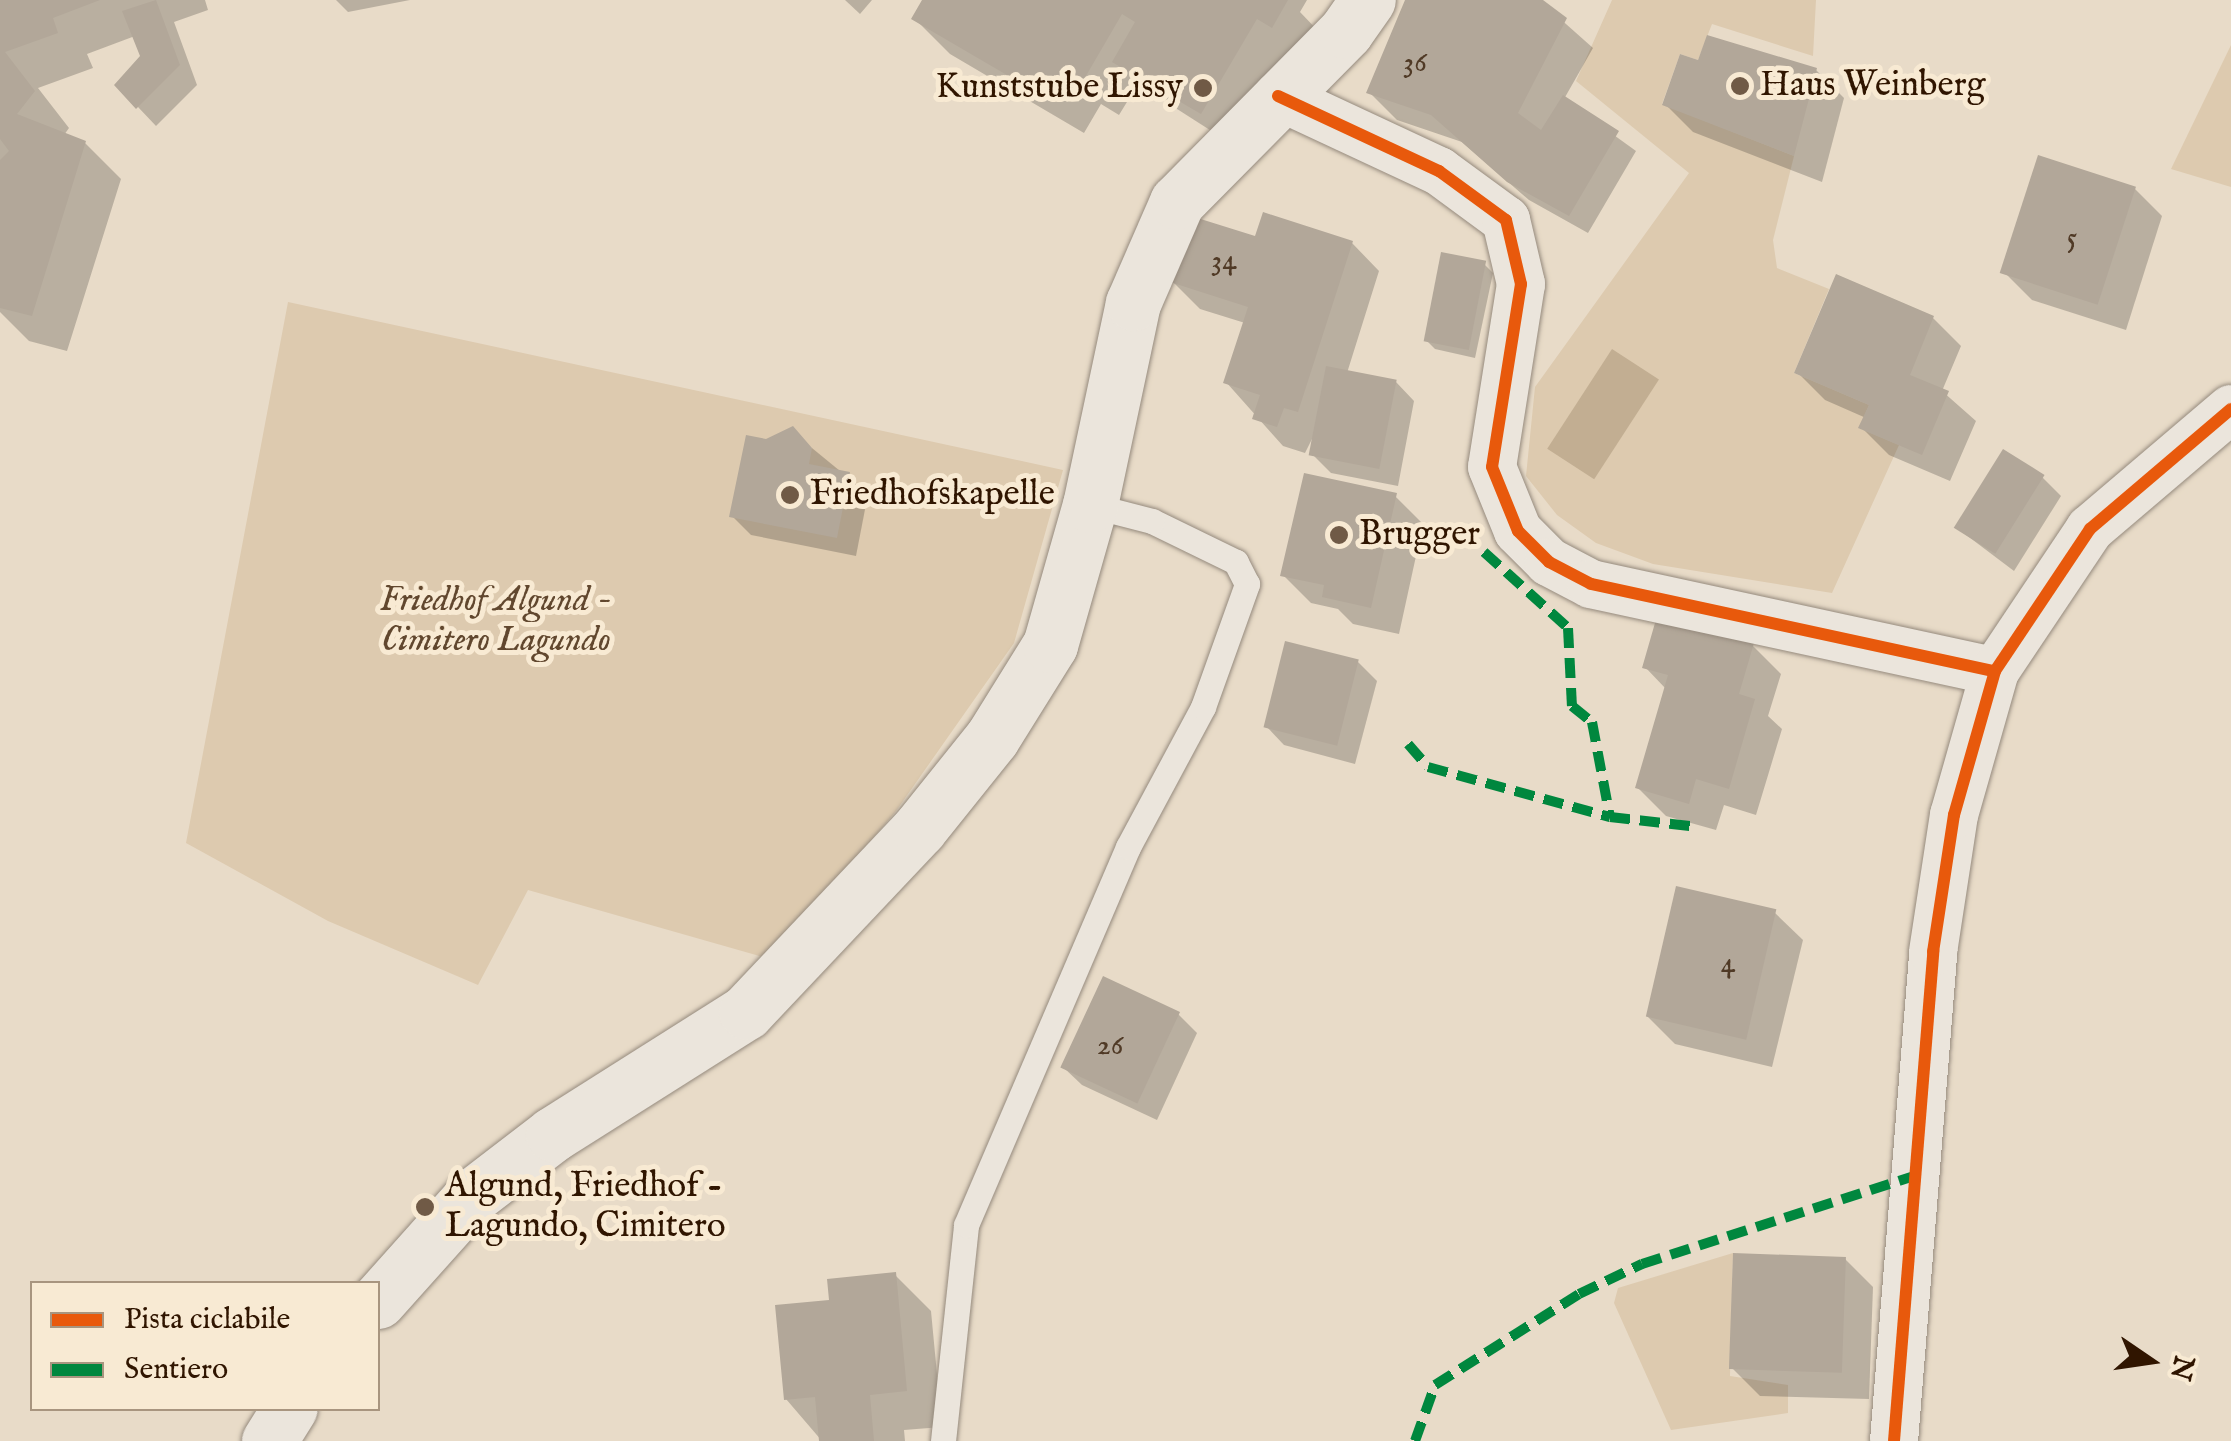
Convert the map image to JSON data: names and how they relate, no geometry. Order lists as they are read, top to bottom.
{
  "parks": ["Friedhof Algund - Cimitero Lagundo"],
  "places": [
    "Haus Weinberg",
    "Kunststube Lissy",
    "Friedhofskapelle",
    "Brugger",
    "Algund, Friedhof - Lagundo, Cimitero"
  ],
  "house_numbers": [
    "36",
    "5",
    "34",
    "4",
    "26"
  ],
  "legend": ["Pista ciclabile", "Sentiero"],
  "north": "right"
}
